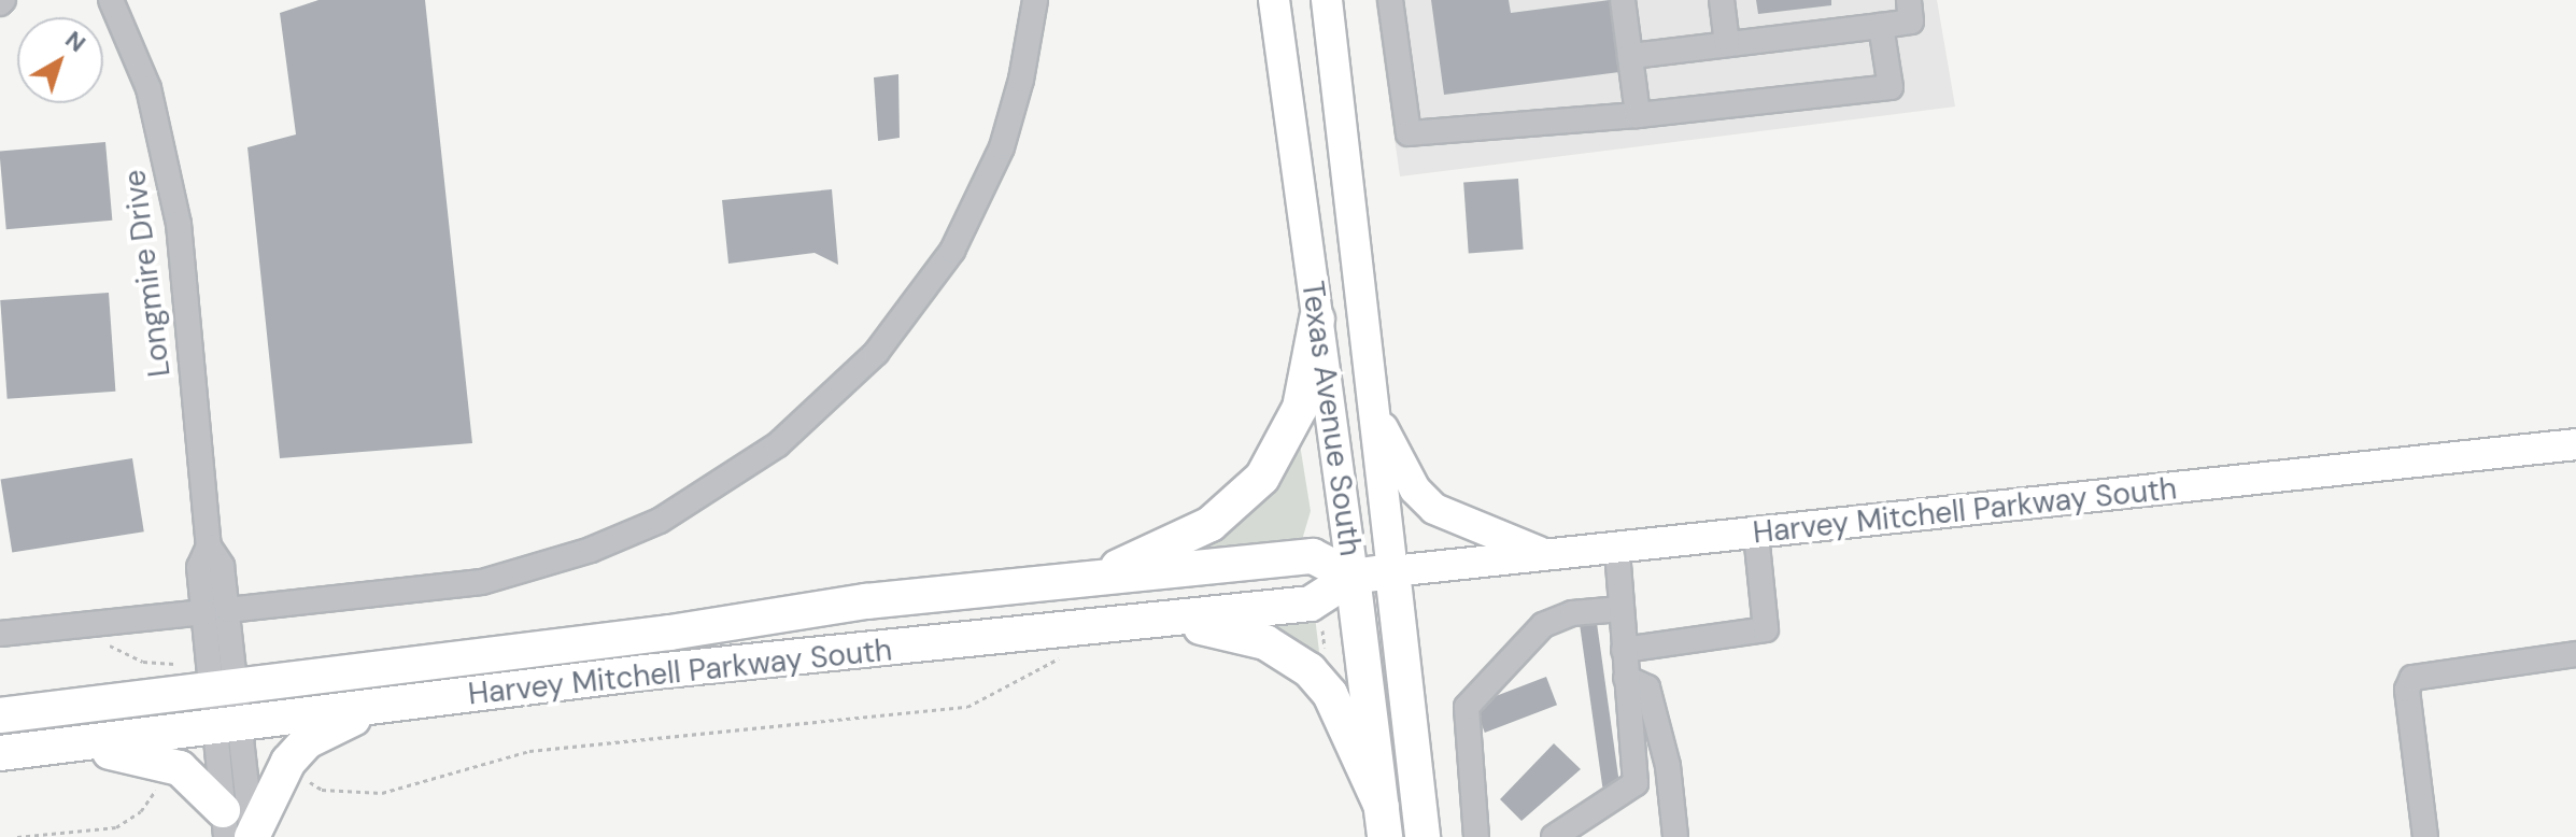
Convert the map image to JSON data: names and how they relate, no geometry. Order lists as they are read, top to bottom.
{
  "streets": {
    "highway": ["Texas Avenue South", "Harvey Mitchell Parkway South"],
    "street": ["Longmire Drive"]
  },
  "crossings": [
    ["Longmire Drive", "Harvey Mitchell Parkway South"],
    ["Texas Avenue South", "Harvey Mitchell Parkway South"]
  ],
  "north": "top right"
}
